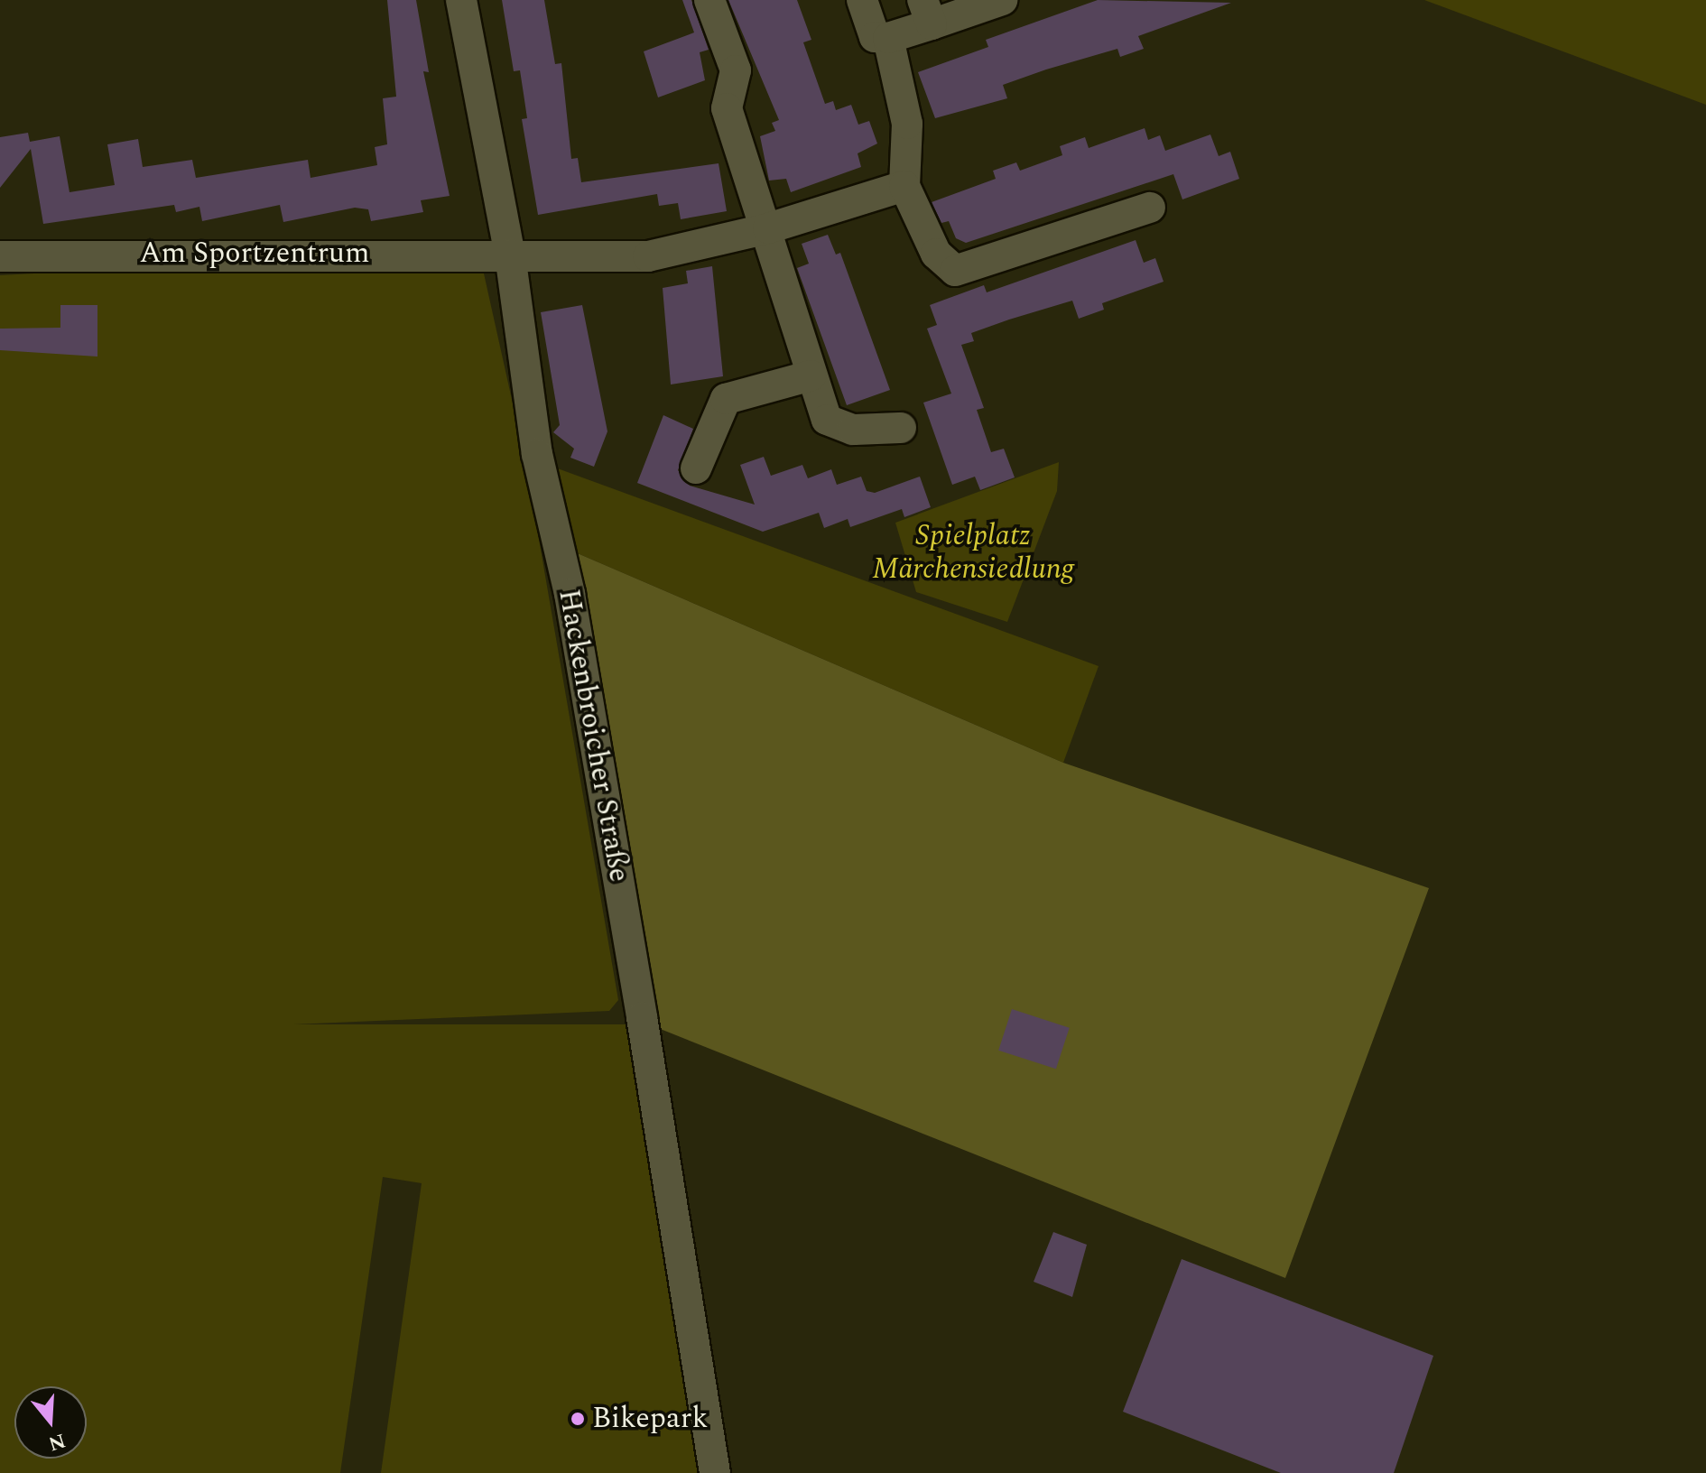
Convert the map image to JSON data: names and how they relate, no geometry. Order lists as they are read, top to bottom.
{
  "streets": {
    "street": ["Am Sportzentrum", "Hackenbroicher Straße"]
  },
  "crossings": [
    ["Am Sportzentrum", "Hackenbroicher Straße"]
  ],
  "parks": ["Spielplatz Märchensiedlung"],
  "places": ["Bikepark"],
  "north": "bottom"
}
